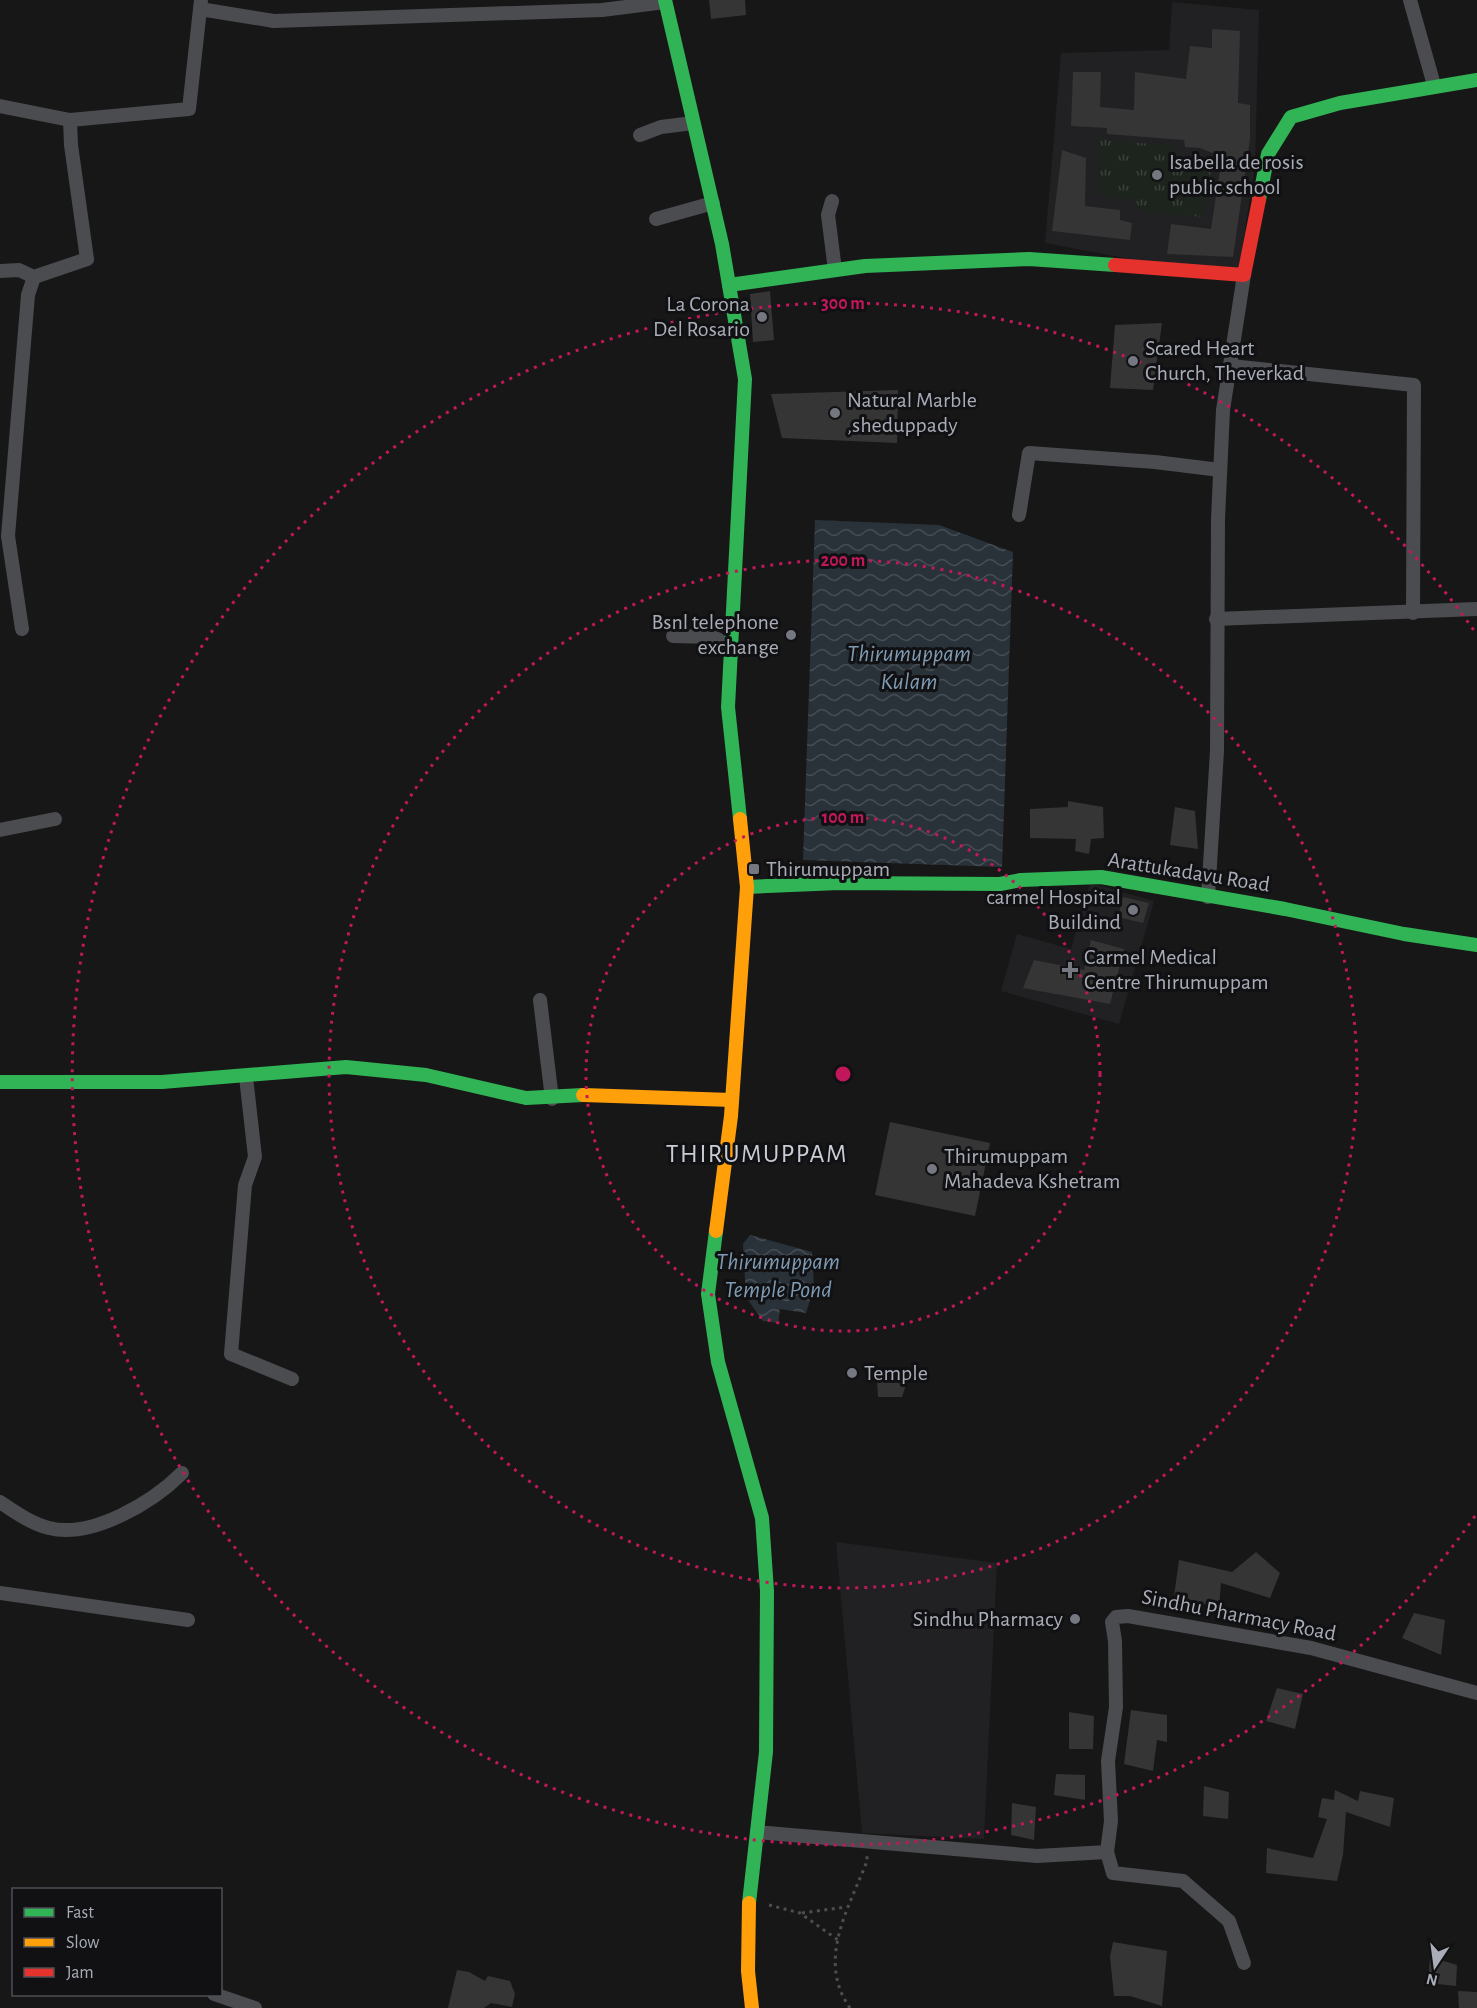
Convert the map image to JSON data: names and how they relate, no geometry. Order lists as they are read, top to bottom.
{
  "streets": {
    "main road": ["Arattukadavu Road"],
    "street": ["Sindhu Pharmacy Road"]
  },
  "districts": ["THIRUMUPPAM"],
  "water": ["Thirumuppam Kulam", "Thirumuppam Temple Pond"],
  "places": {
    "other": [
      "Isabella de rosis public school",
      "La Corona Del Rosario",
      "Scared Heart Church, Theverkad",
      "Natural Marble ,sheduppady",
      "Bsnl telephone exchange",
      "carmel Hospital Buildind",
      "Thirumuppam Mahadeva Kshetram",
      "Temple",
      "Sindhu Pharmacy"
    ],
    "transit": ["Thirumuppam"],
    "health": ["Carmel Medical Centre Thirumuppam"]
  },
  "legend": ["Fast", "Slow", "Jam"],
  "north": "bottom",
  "rings": ["300 m", "200 m", "100 m"]
}
